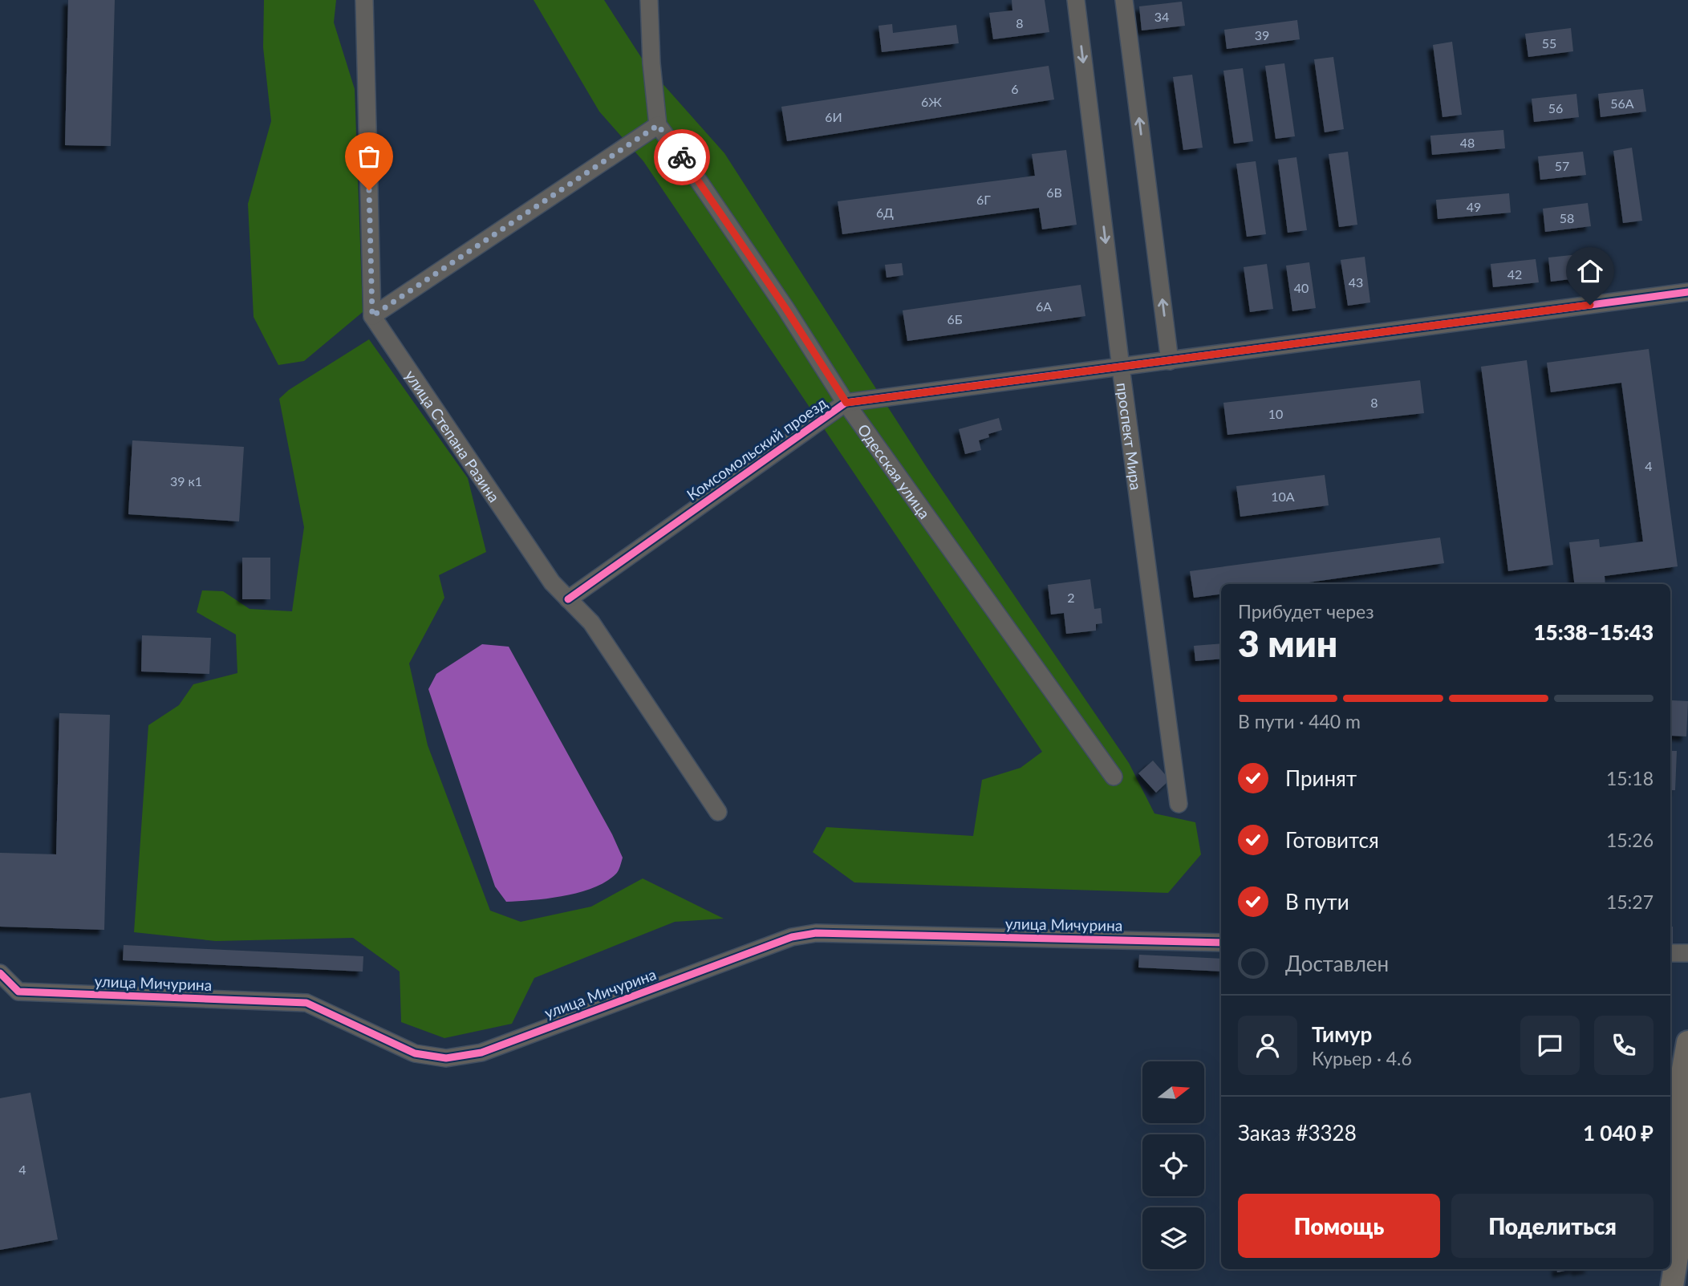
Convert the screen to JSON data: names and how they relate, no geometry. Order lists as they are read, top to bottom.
{
  "streets": {
    "street": [
      "улица Степана Разина",
      "проспект Мира",
      "Комсомольский проезд",
      "Одесская улица",
      "улица Мичурина"
    ]
  },
  "crossings": [
    ["улица Степана Разина", "Комсомольский проезд"],
    ["проспект Мира", "Комсомольский проезд"],
    ["Комсомольский проезд", "Одесская улица"]
  ],
  "house_numbers": [
    "34",
    "8",
    "39",
    "55",
    "6",
    "6Ж",
    "56А",
    "56",
    "6И",
    "48",
    "57",
    "6В",
    "6Г",
    "49",
    "6Д",
    "58",
    "42",
    "43",
    "40",
    "6А",
    "6Б",
    "8",
    "10",
    "4",
    "39 к1",
    "10А",
    "2",
    "4"
  ],
  "north": "right",
  "page": {
    "heading": ["3 мин", "Прибудет через", "15:38–15:43"],
    "panel": [
      "Тимур",
      "Курьер · 4.6",
      "Заказ #3328",
      "1 040 ₽"
    ],
    "bar": "В пути · 440 m",
    "list": [
      ["Принят", "15:18"],
      ["Готовится", "15:26"],
      ["В пути", "15:27"],
      "Доставлен"
    ],
    "buttons": ["Помощь", "Поделиться"]
  }
}
